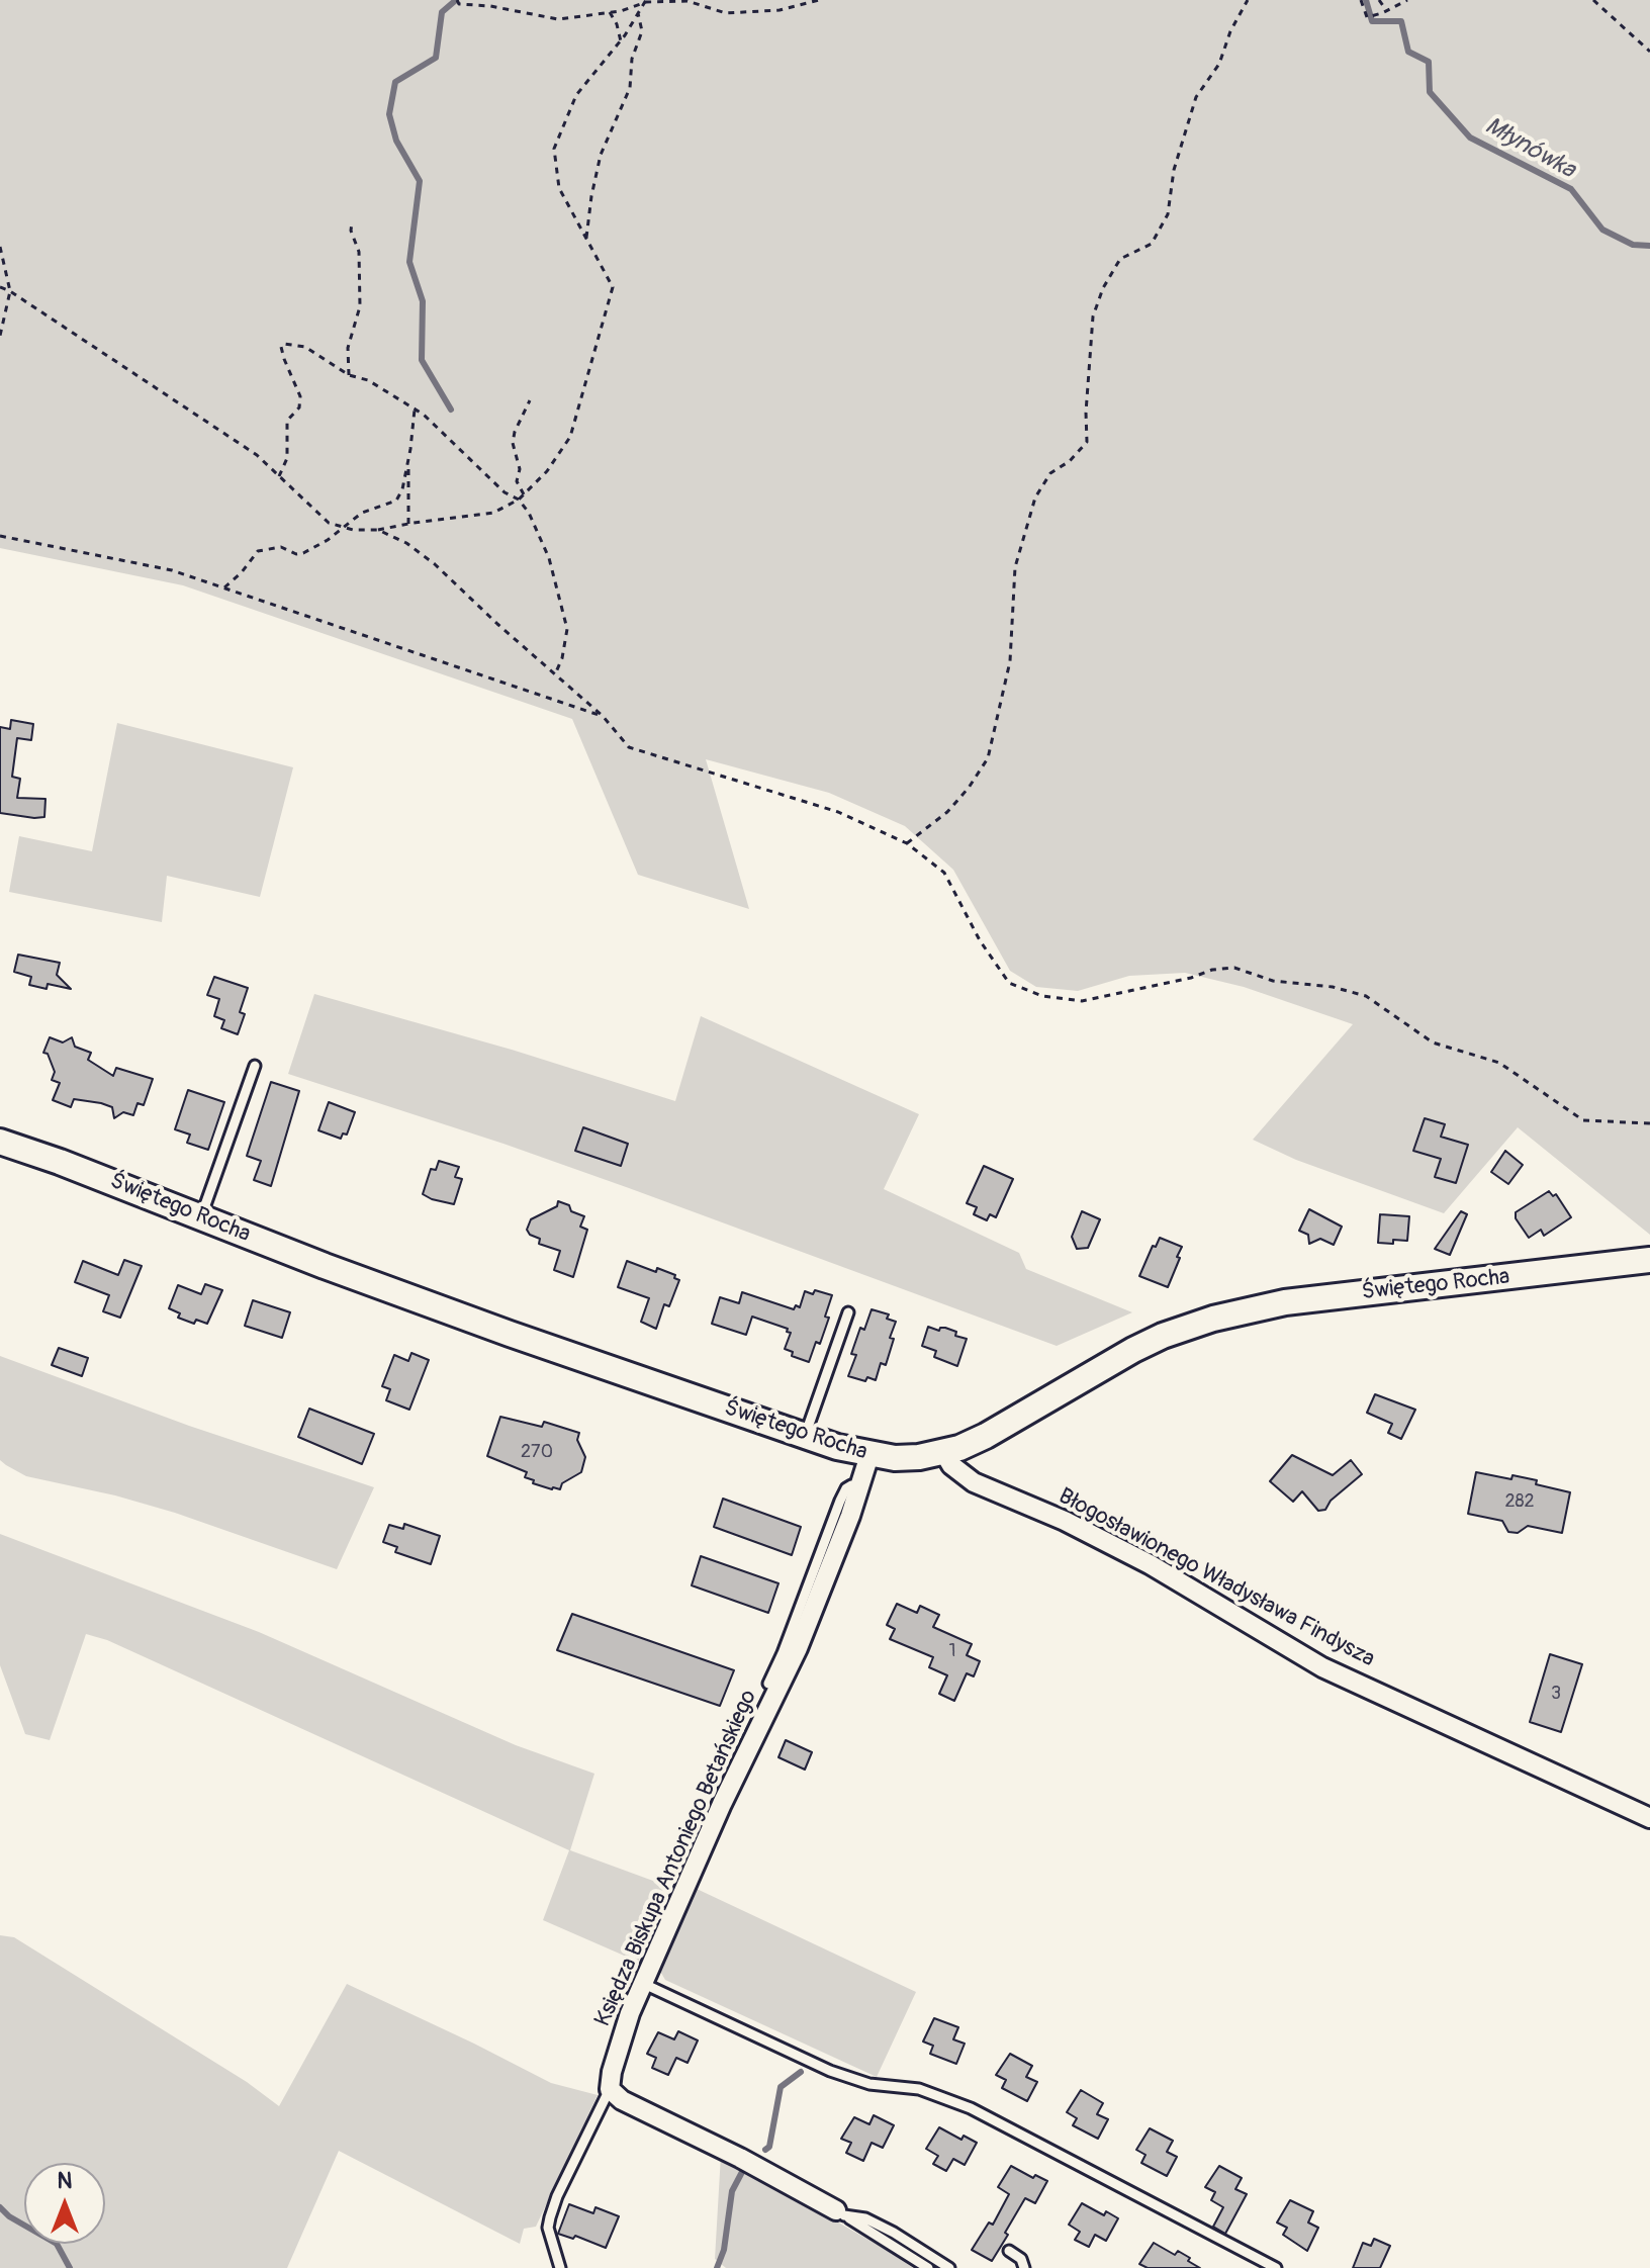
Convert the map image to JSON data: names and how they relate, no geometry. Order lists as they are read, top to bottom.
{
  "streets": {
    "street": ["Świętego Rocha", "Błogosławionego Władysława Findysza", "Księdza Biskupa Antoniego Betańskiego"]
  },
  "crossings": [
    ["Świętego Rocha", "Błogosławionego Władysława Findysza"],
    ["Świętego Rocha", "Księdza Biskupa Antoniego Betańskiego"]
  ],
  "water": ["Młynówka"],
  "house_numbers": [
    "270",
    "282",
    "1",
    "3"
  ],
  "north": "top"
}
